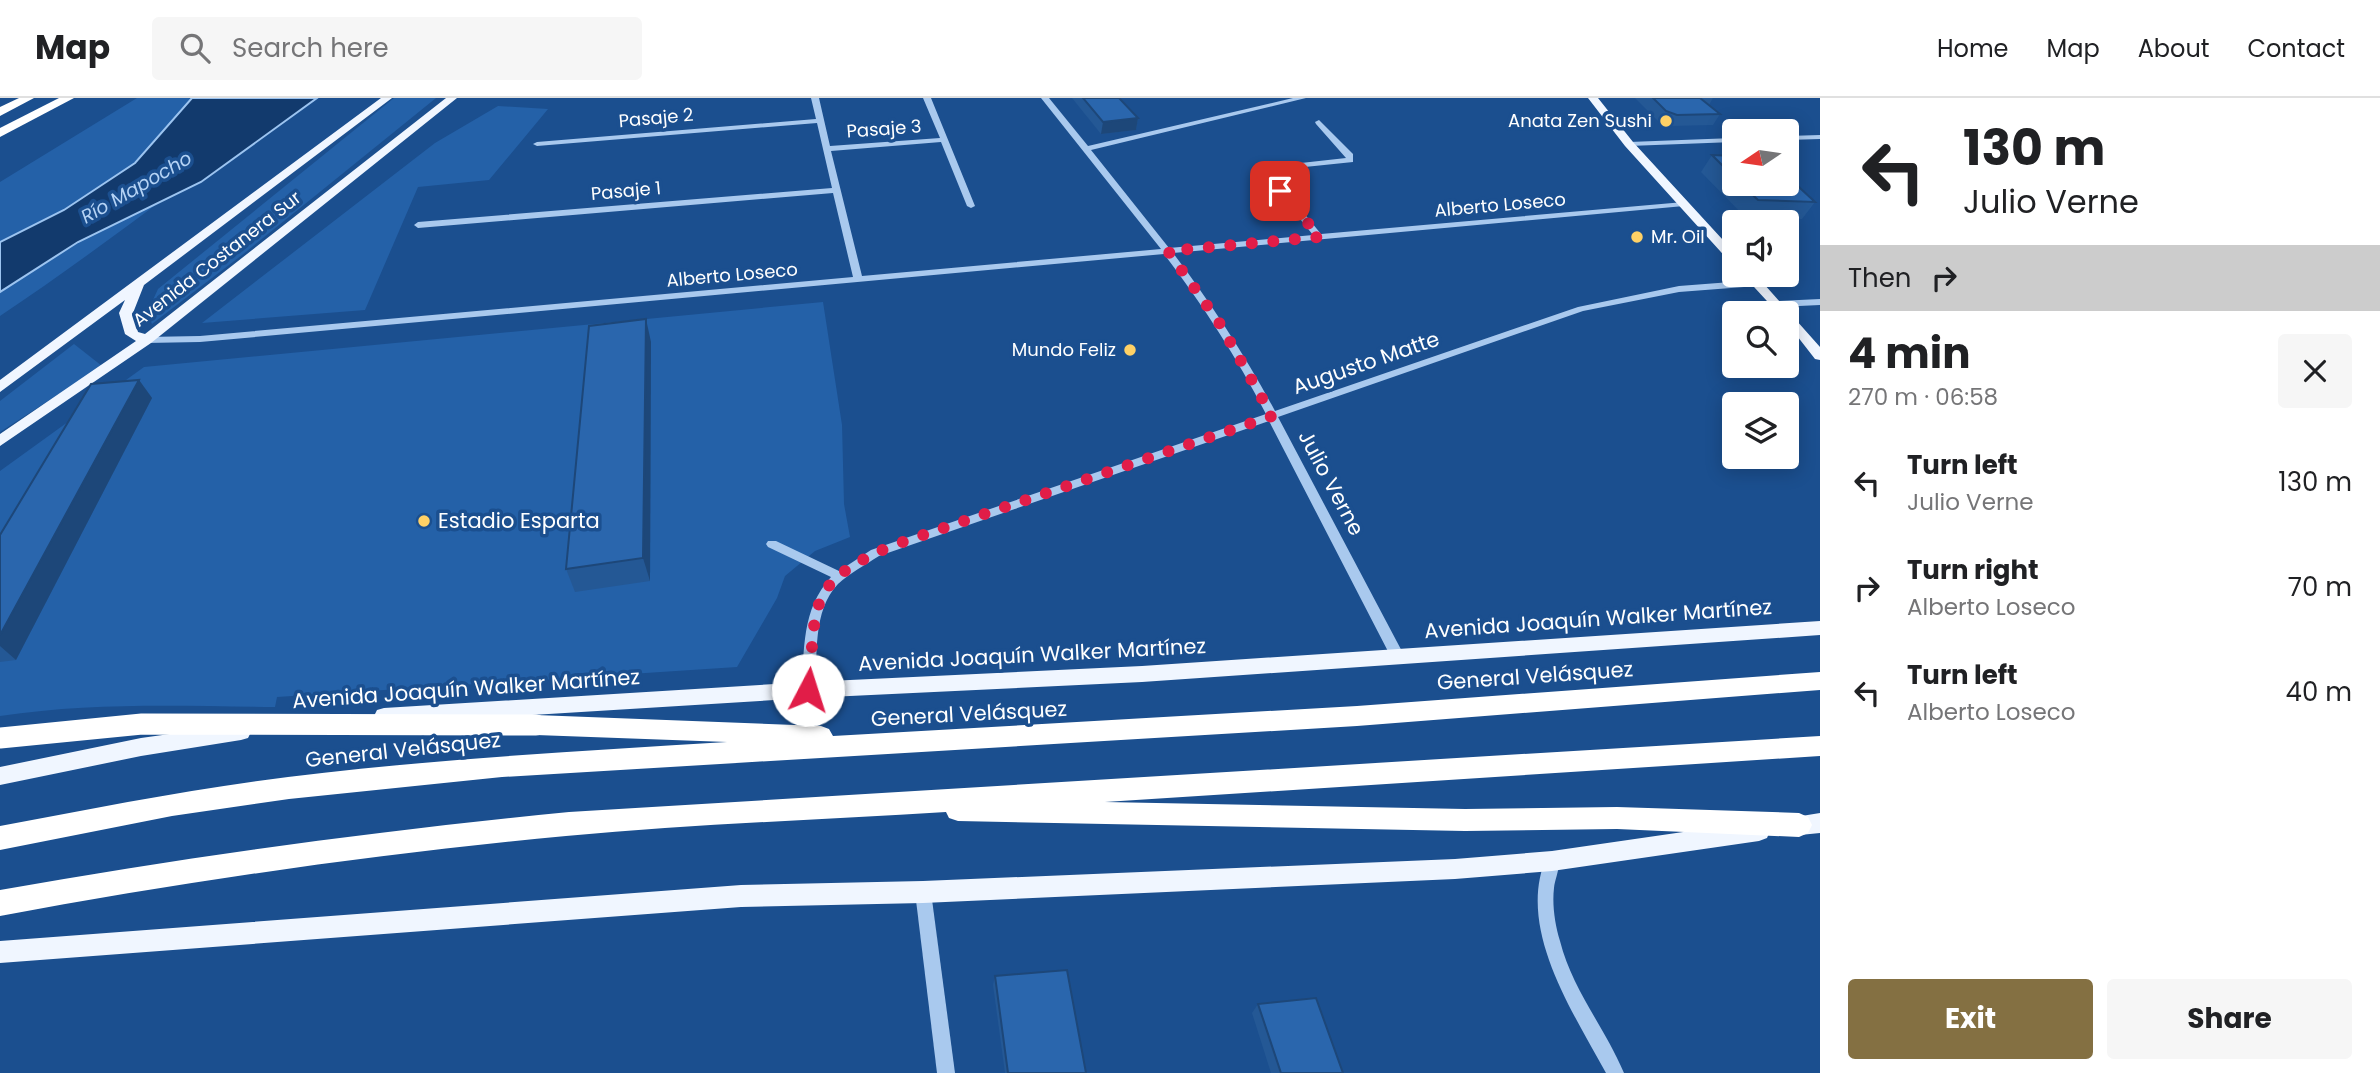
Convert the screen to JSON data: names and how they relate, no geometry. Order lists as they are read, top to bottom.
{
  "streets": {
    "highway": ["General Velásquez"],
    "main road": ["Avenida Costanera Sur", "Avenida Joaquín Walker Martínez"],
    "street": [
      "Pasaje 2",
      "Pasaje 3",
      "Pasaje 1",
      "Alberto Loseco",
      "Augusto Matte",
      "Julio Verne"
    ]
  },
  "crossings": [
    ["Alberto Loseco", "Avenida Costanera Sur"],
    ["Alberto Loseco", "Julio Verne"],
    ["Augusto Matte", "Julio Verne"],
    ["Augusto Matte", "Avenida Joaquín Walker Martínez"],
    ["Julio Verne", "Avenida Joaquín Walker Martínez"]
  ],
  "water": ["Río Mapocho"],
  "places": [
    "Anata Zen Sushi",
    "Mr. Oil",
    "Mundo Feliz",
    "Estadio Esparta"
  ],
  "north": "left",
  "page": {
    "header": "Map",
    "search": "Search here",
    "nav": [
      "Home",
      "Map",
      "About",
      "Contact"
    ],
    "turn": ["130 m", "Julio Verne"],
    "then": "Then",
    "heading": ["4 min", "270 m · 06:58"],
    "list": [
      {
        "name": "Turn left",
        "note": "Julio Verne",
        "value": "130 m"
      },
      {
        "name": "Turn right",
        "note": "Alberto Loseco",
        "value": "70 m"
      },
      {
        "name": "Turn left",
        "note": "Alberto Loseco",
        "value": "40 m"
      }
    ],
    "buttons": ["Exit", "Share"]
  }
}
